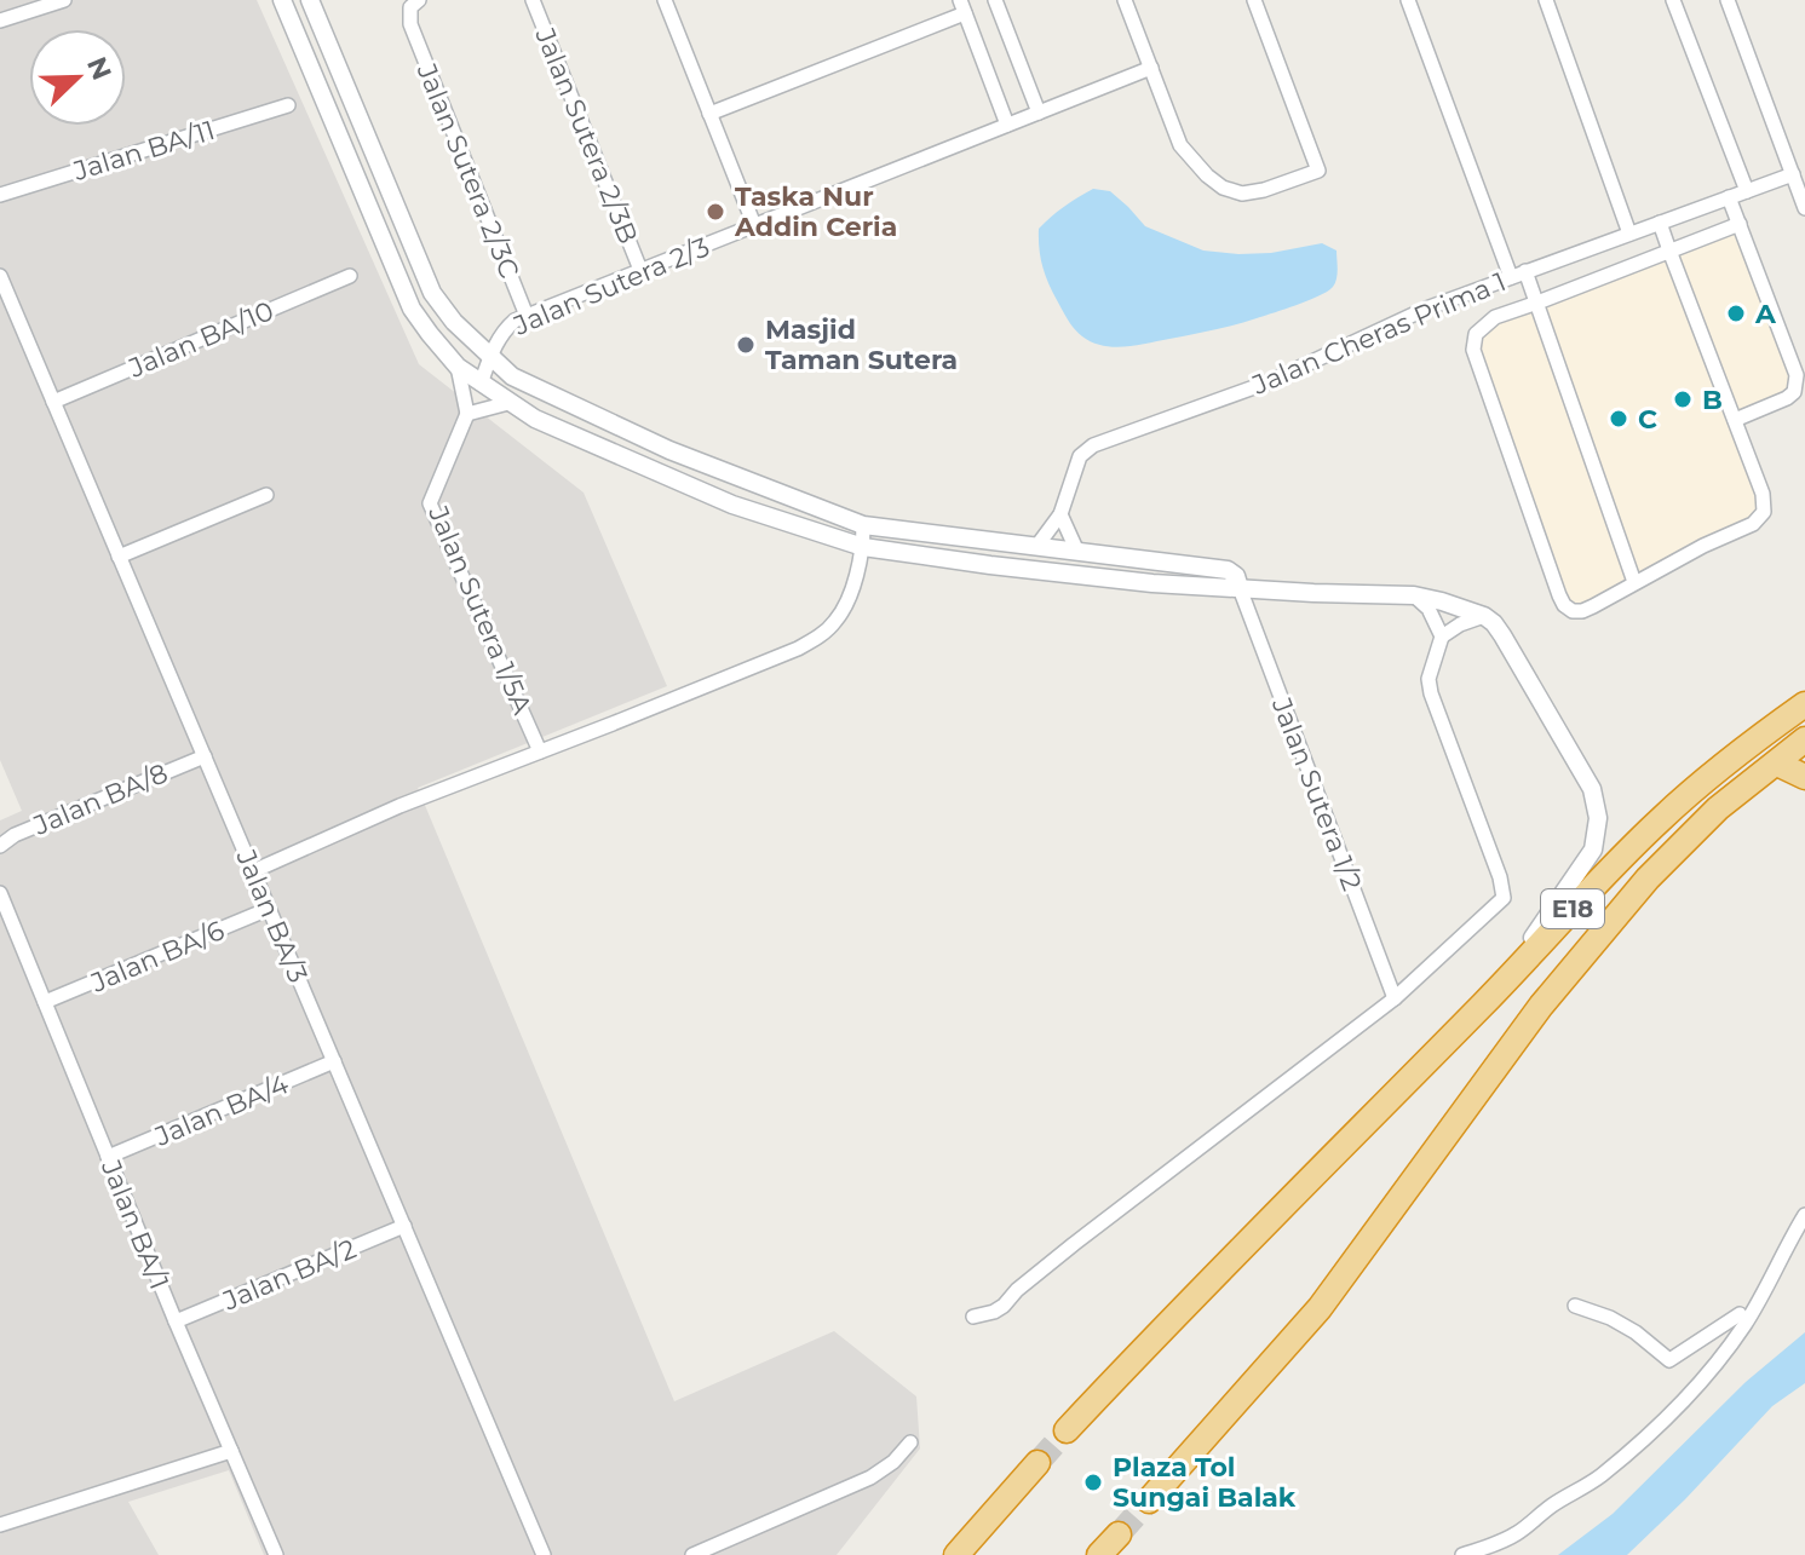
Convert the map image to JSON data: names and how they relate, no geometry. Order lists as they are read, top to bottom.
{
  "streets": {
    "highway": ["E18"],
    "street": [
      "Jalan Sutera 2/3B",
      "Jalan BA/11",
      "Jalan Sutera 2/3C",
      "Jalan Sutera 2/3",
      "Jalan Cheras Prima 1",
      "Jalan BA/10",
      "Jalan Sutera 1/5A",
      "Jalan Sutera 1/2",
      "Jalan BA/8",
      "Jalan BA/3",
      "Jalan BA/6",
      "Jalan BA/4",
      "Jalan BA/1",
      "Jalan BA/2"
    ]
  },
  "crossings": [
    ["Jalan Sutera 2/3B", "Jalan Sutera 2/3"],
    ["Jalan Sutera 2/3C", "Jalan Sutera 2/3"],
    ["Jalan BA/10", "Jalan BA/3"],
    ["Jalan BA/8", "Jalan BA/3"],
    ["Jalan BA/3", "Jalan BA/6"],
    ["Jalan BA/3", "Jalan BA/4"],
    ["Jalan BA/3", "Jalan BA/2"],
    ["Jalan BA/6", "Jalan BA/1"],
    ["Jalan BA/4", "Jalan BA/1"],
    ["Jalan BA/1", "Jalan BA/2"]
  ],
  "places": [
    "Taska Nur Addin Ceria",
    "A",
    "Masjid Taman Sutera",
    "B",
    "C",
    "Plaza Tol Sungai Balak"
  ],
  "north": "top right"
}
